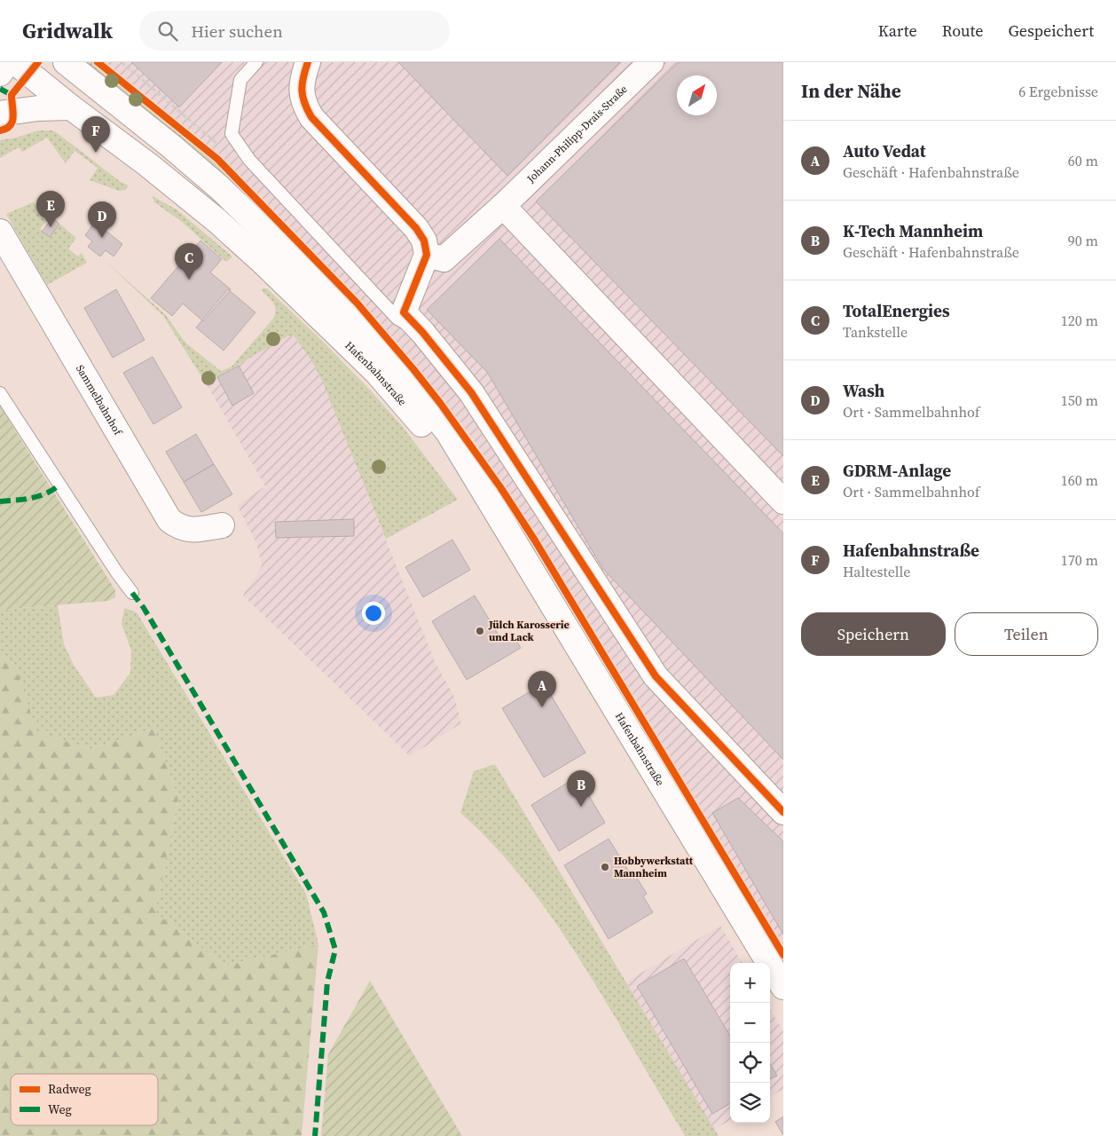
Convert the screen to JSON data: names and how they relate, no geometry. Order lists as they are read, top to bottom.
{
  "streets": {
    "street": ["Johann-Philipp-Drais-Straße", "Hafenbahnstraße", "Sammelbahnhof"]
  },
  "places": ["Jülch Karosserie und Lack", "Hobbywerkstatt Mannheim"],
  "legend": ["Radweg", "Weg"],
  "north": "top right",
  "page": {
    "header": "Gridwalk",
    "search": "Hier suchen",
    "nav": ["Karte", "Route", "Gespeichert"],
    "heading": ["In der Nähe", "6 Ergebnisse"],
    "pins": [
      "F",
      "E",
      "D",
      "C",
      "A",
      "B"
    ],
    "list": [
      {
        "mark": "A",
        "name": "Auto Vedat",
        "note": "Geschäft · Hafenbahnstraße",
        "value": "60 m"
      },
      {
        "mark": "B",
        "name": "K-Tech Mannheim",
        "note": "Geschäft · Hafenbahnstraße",
        "value": "90 m"
      },
      {
        "mark": "C",
        "name": "TotalEnergies",
        "note": "Tankstelle",
        "value": "120 m"
      },
      {
        "mark": "D",
        "name": "Wash",
        "note": "Ort · Sammelbahnhof",
        "value": "150 m"
      },
      {
        "mark": "E",
        "name": "GDRM-Anlage",
        "note": "Ort · Sammelbahnhof",
        "value": "160 m"
      },
      {
        "mark": "F",
        "name": "Hafenbahnstraße",
        "note": "Haltestelle",
        "value": "170 m"
      }
    ],
    "buttons": ["Speichern", "Teilen"],
    "map_buttons": ["+", "−"]
  }
}
